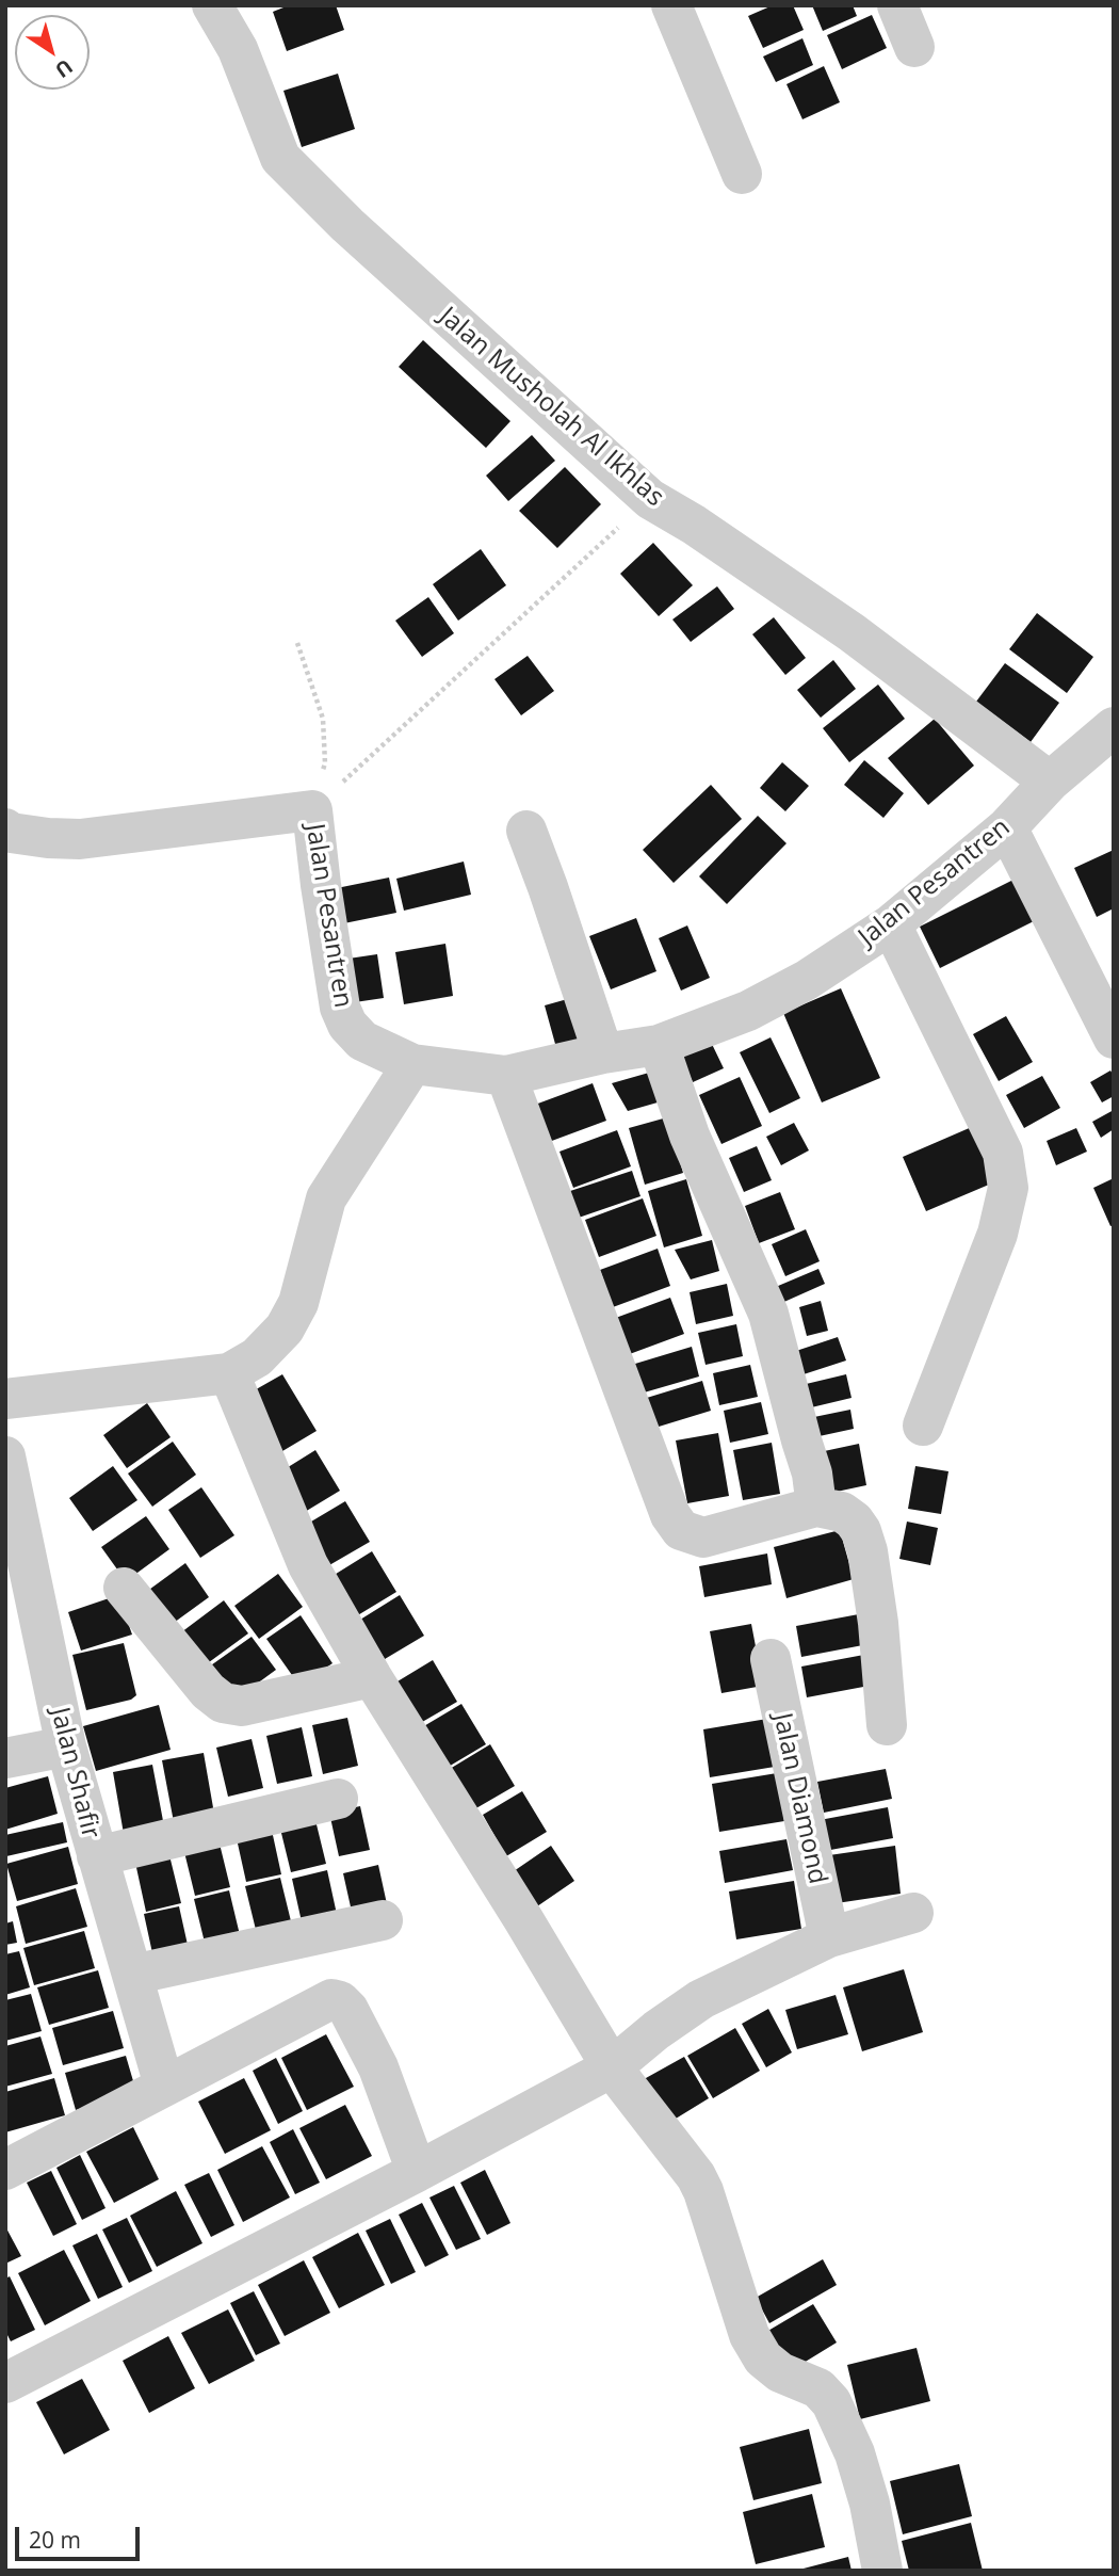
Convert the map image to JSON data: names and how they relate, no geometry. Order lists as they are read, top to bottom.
{
  "streets": {
    "street": [
      "Jalan Musholah Al Ikhlas",
      "Jalan Pesantren",
      "Jalan Shafir",
      "Jalan Diamond"
    ]
  },
  "crossings": [
    ["Jalan Musholah Al Ikhlas", "Jalan Pesantren"]
  ],
  "scale_bar": "20 m",
  "north": "bottom right"
}
